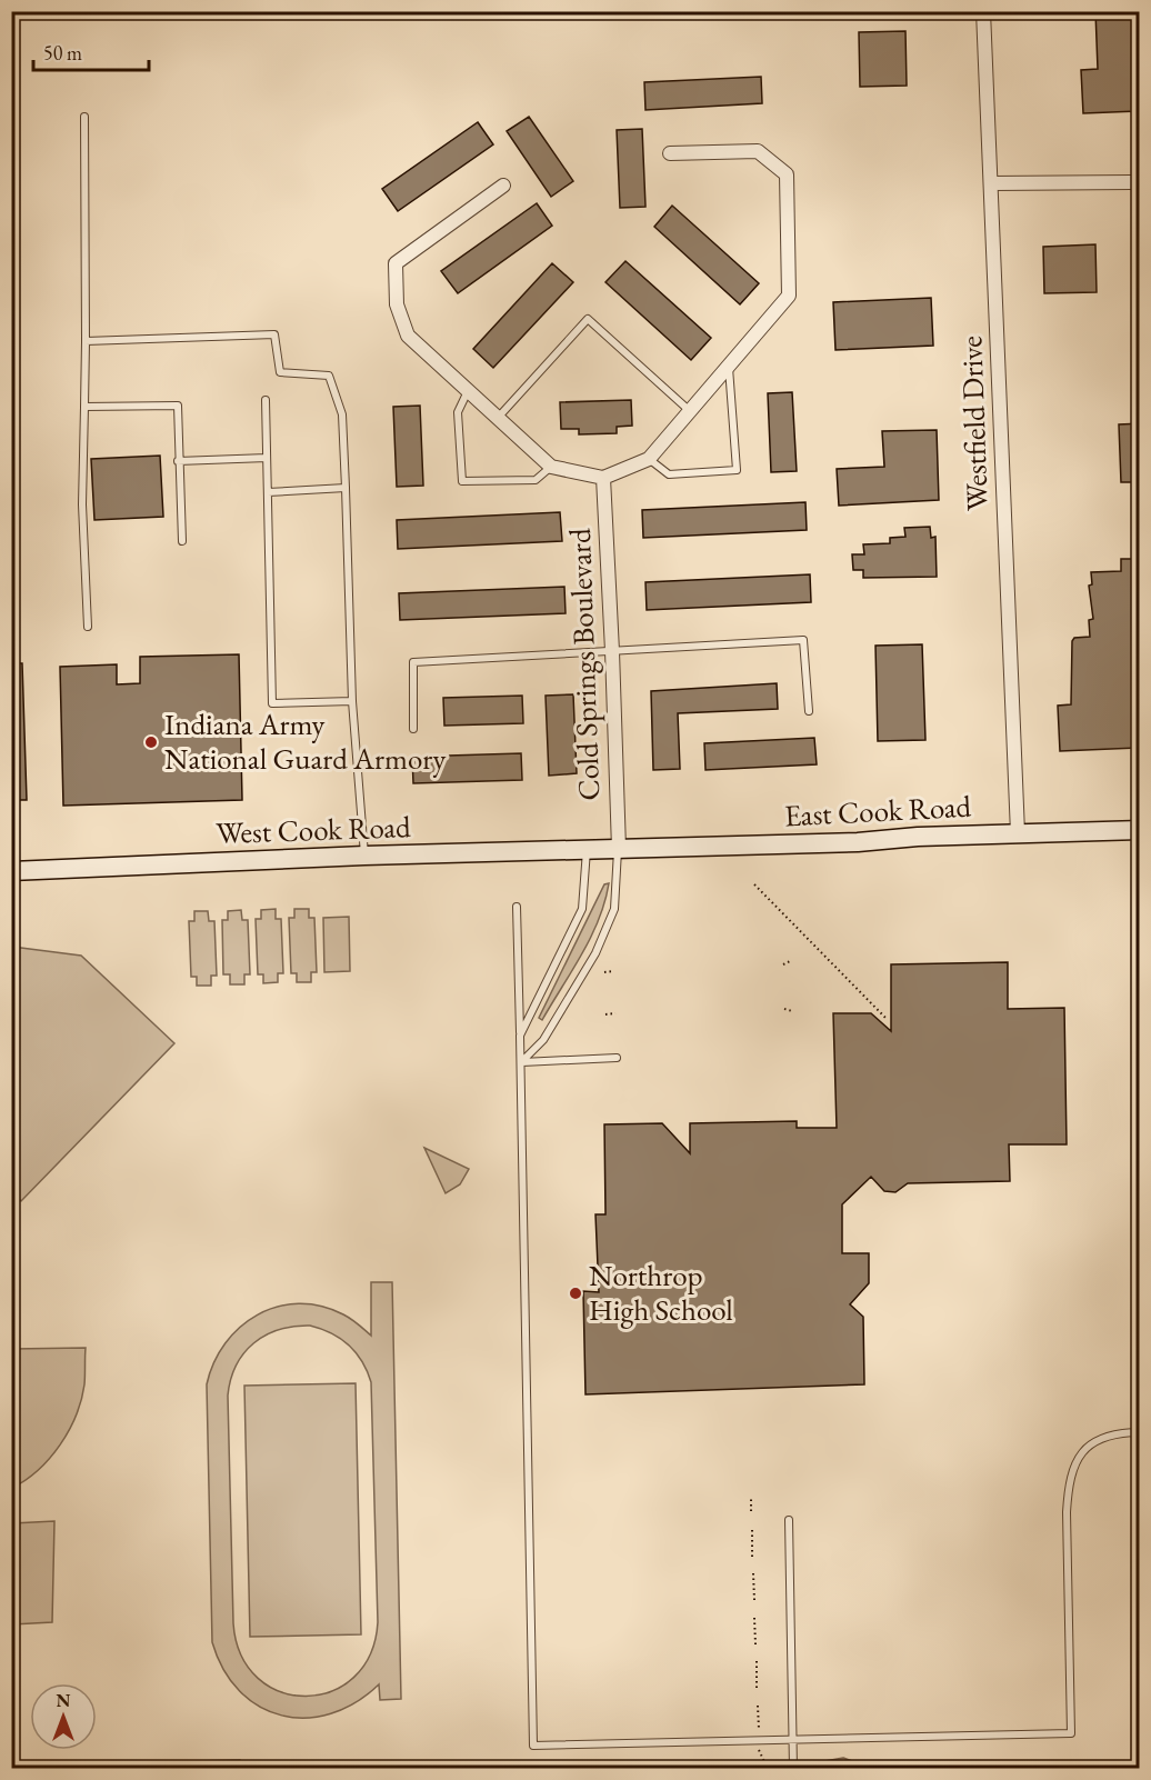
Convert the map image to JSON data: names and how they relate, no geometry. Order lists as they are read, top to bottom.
{
  "streets": {
    "main road": ["East Cook Road", "West Cook Road"],
    "street": ["Westfield Drive", "Cold Springs Boulevard"]
  },
  "crossings": [
    ["Westfield Drive", "East Cook Road"],
    ["Cold Springs Boulevard", "East Cook Road"],
    ["Cold Springs Boulevard", "West Cook Road"],
    ["East Cook Road", "West Cook Road"]
  ],
  "places": ["Indiana Army National Guard Armory", "Northrop High School"],
  "scale_bar": "50 m",
  "north": "top"
}
